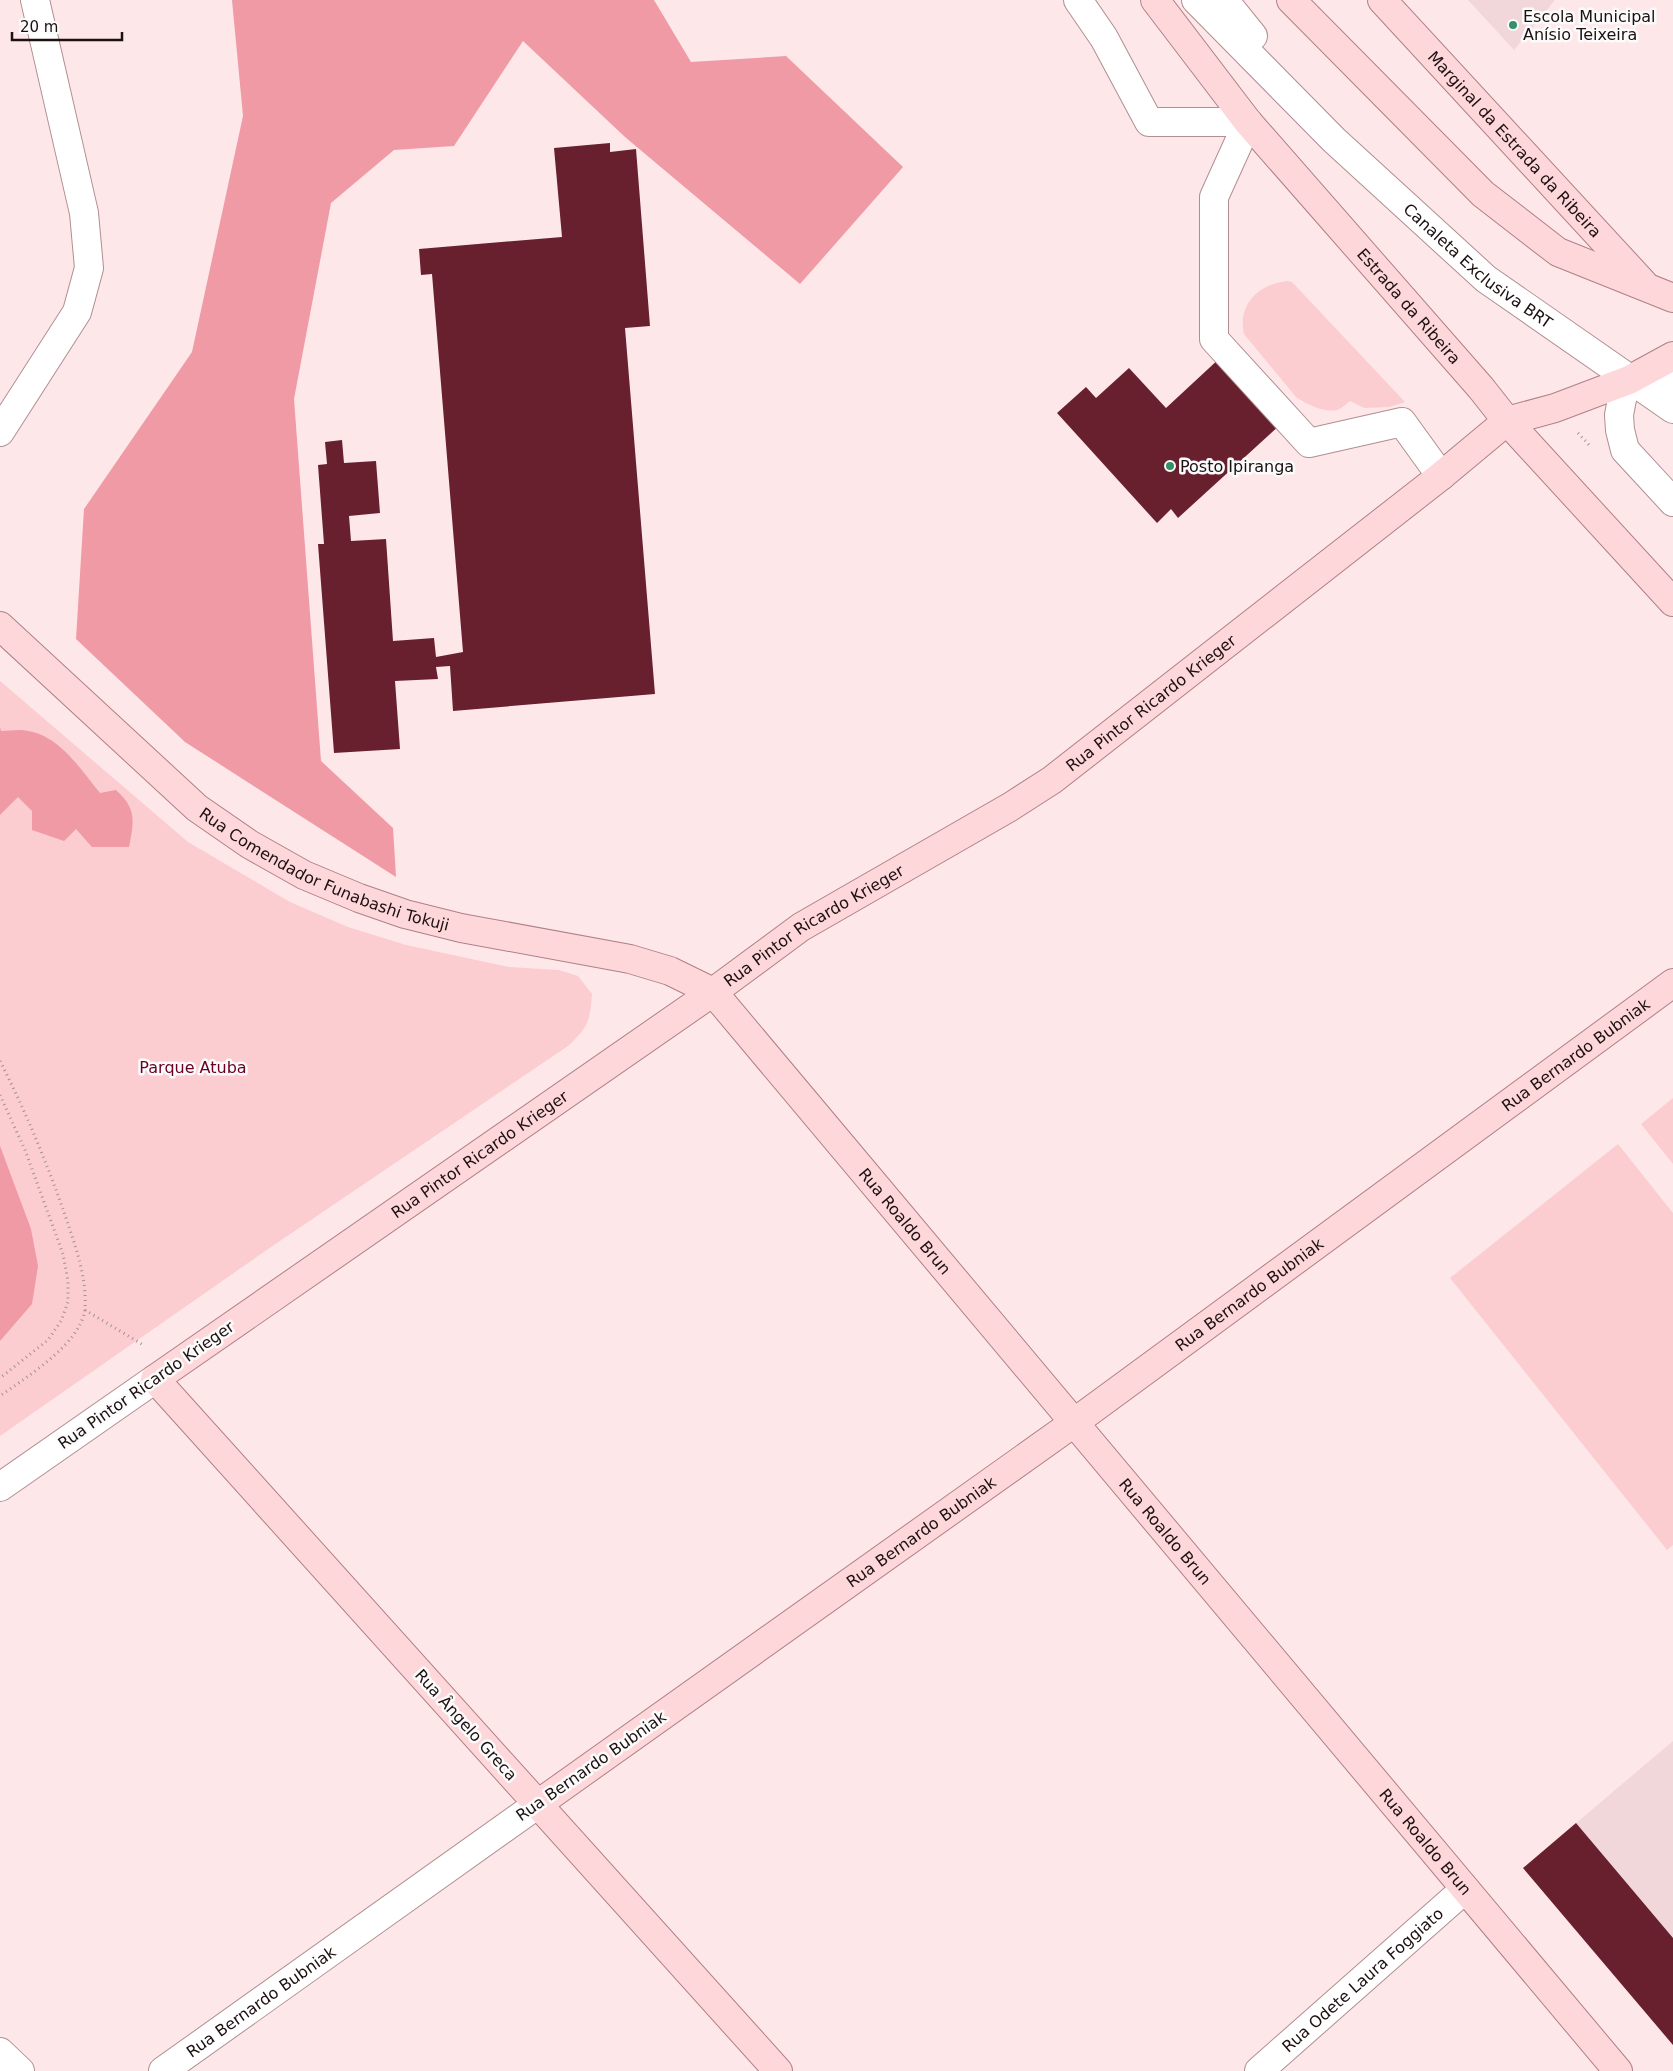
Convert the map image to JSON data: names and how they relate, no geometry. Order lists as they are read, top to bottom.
{
  "streets": {
    "main road": [
      "Marginal da Estrada da Ribeira",
      "Estrada da Ribeira",
      "Rua Pintor Ricardo Krieger",
      "Rua Comendador Funabashi Tokuji",
      "Rua Bernardo Bubniak",
      "Rua Roaldo Brun",
      "Rua Ângelo Greca"
    ],
    "street": ["Canaleta Exclusiva BRT", "Rua Odete Laura Foggiato"]
  },
  "crossings": [
    ["Canaleta Exclusiva BRT", "Rua Pintor Ricardo Krieger"],
    ["Estrada da Ribeira", "Rua Pintor Ricardo Krieger"],
    ["Rua Pintor Ricardo Krieger", "Rua Comendador Funabashi Tokuji"],
    ["Rua Pintor Ricardo Krieger", "Rua Roaldo Brun"],
    ["Rua Pintor Ricardo Krieger", "Rua Ângelo Greca"],
    ["Rua Comendador Funabashi Tokuji", "Rua Roaldo Brun"],
    ["Rua Bernardo Bubniak", "Rua Roaldo Brun"],
    ["Rua Bernardo Bubniak", "Rua Ângelo Greca"],
    ["Rua Roaldo Brun", "Rua Odete Laura Foggiato"]
  ],
  "parks": ["Parque Atuba"],
  "places": ["Escola Municipal Anísio Teixeira", "Posto Ipiranga"],
  "scale_bar": "20 m"
}
